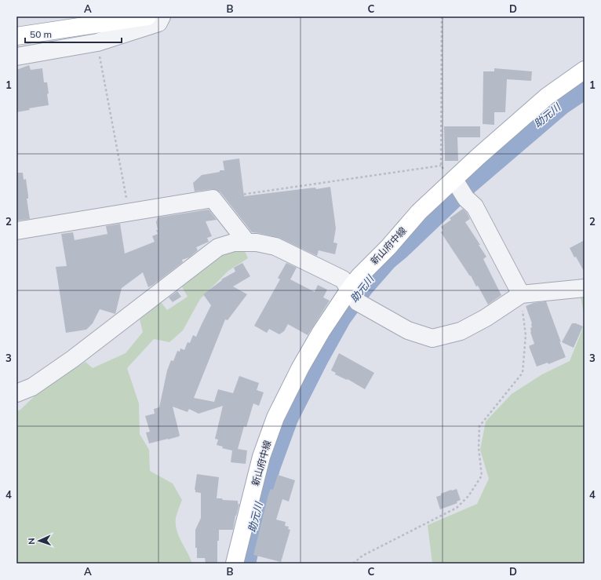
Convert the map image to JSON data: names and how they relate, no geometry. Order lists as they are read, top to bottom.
{
  "streets": {
    "main road": ["新山府中線"]
  },
  "water": ["助元川"],
  "scale_bar": "50 m",
  "north": "left",
  "grid": {
    "columns": [
      "A",
      "B",
      "C",
      "D"
    ],
    "rows": [
      "1",
      "2",
      "3",
      "4"
    ]
  }
}
